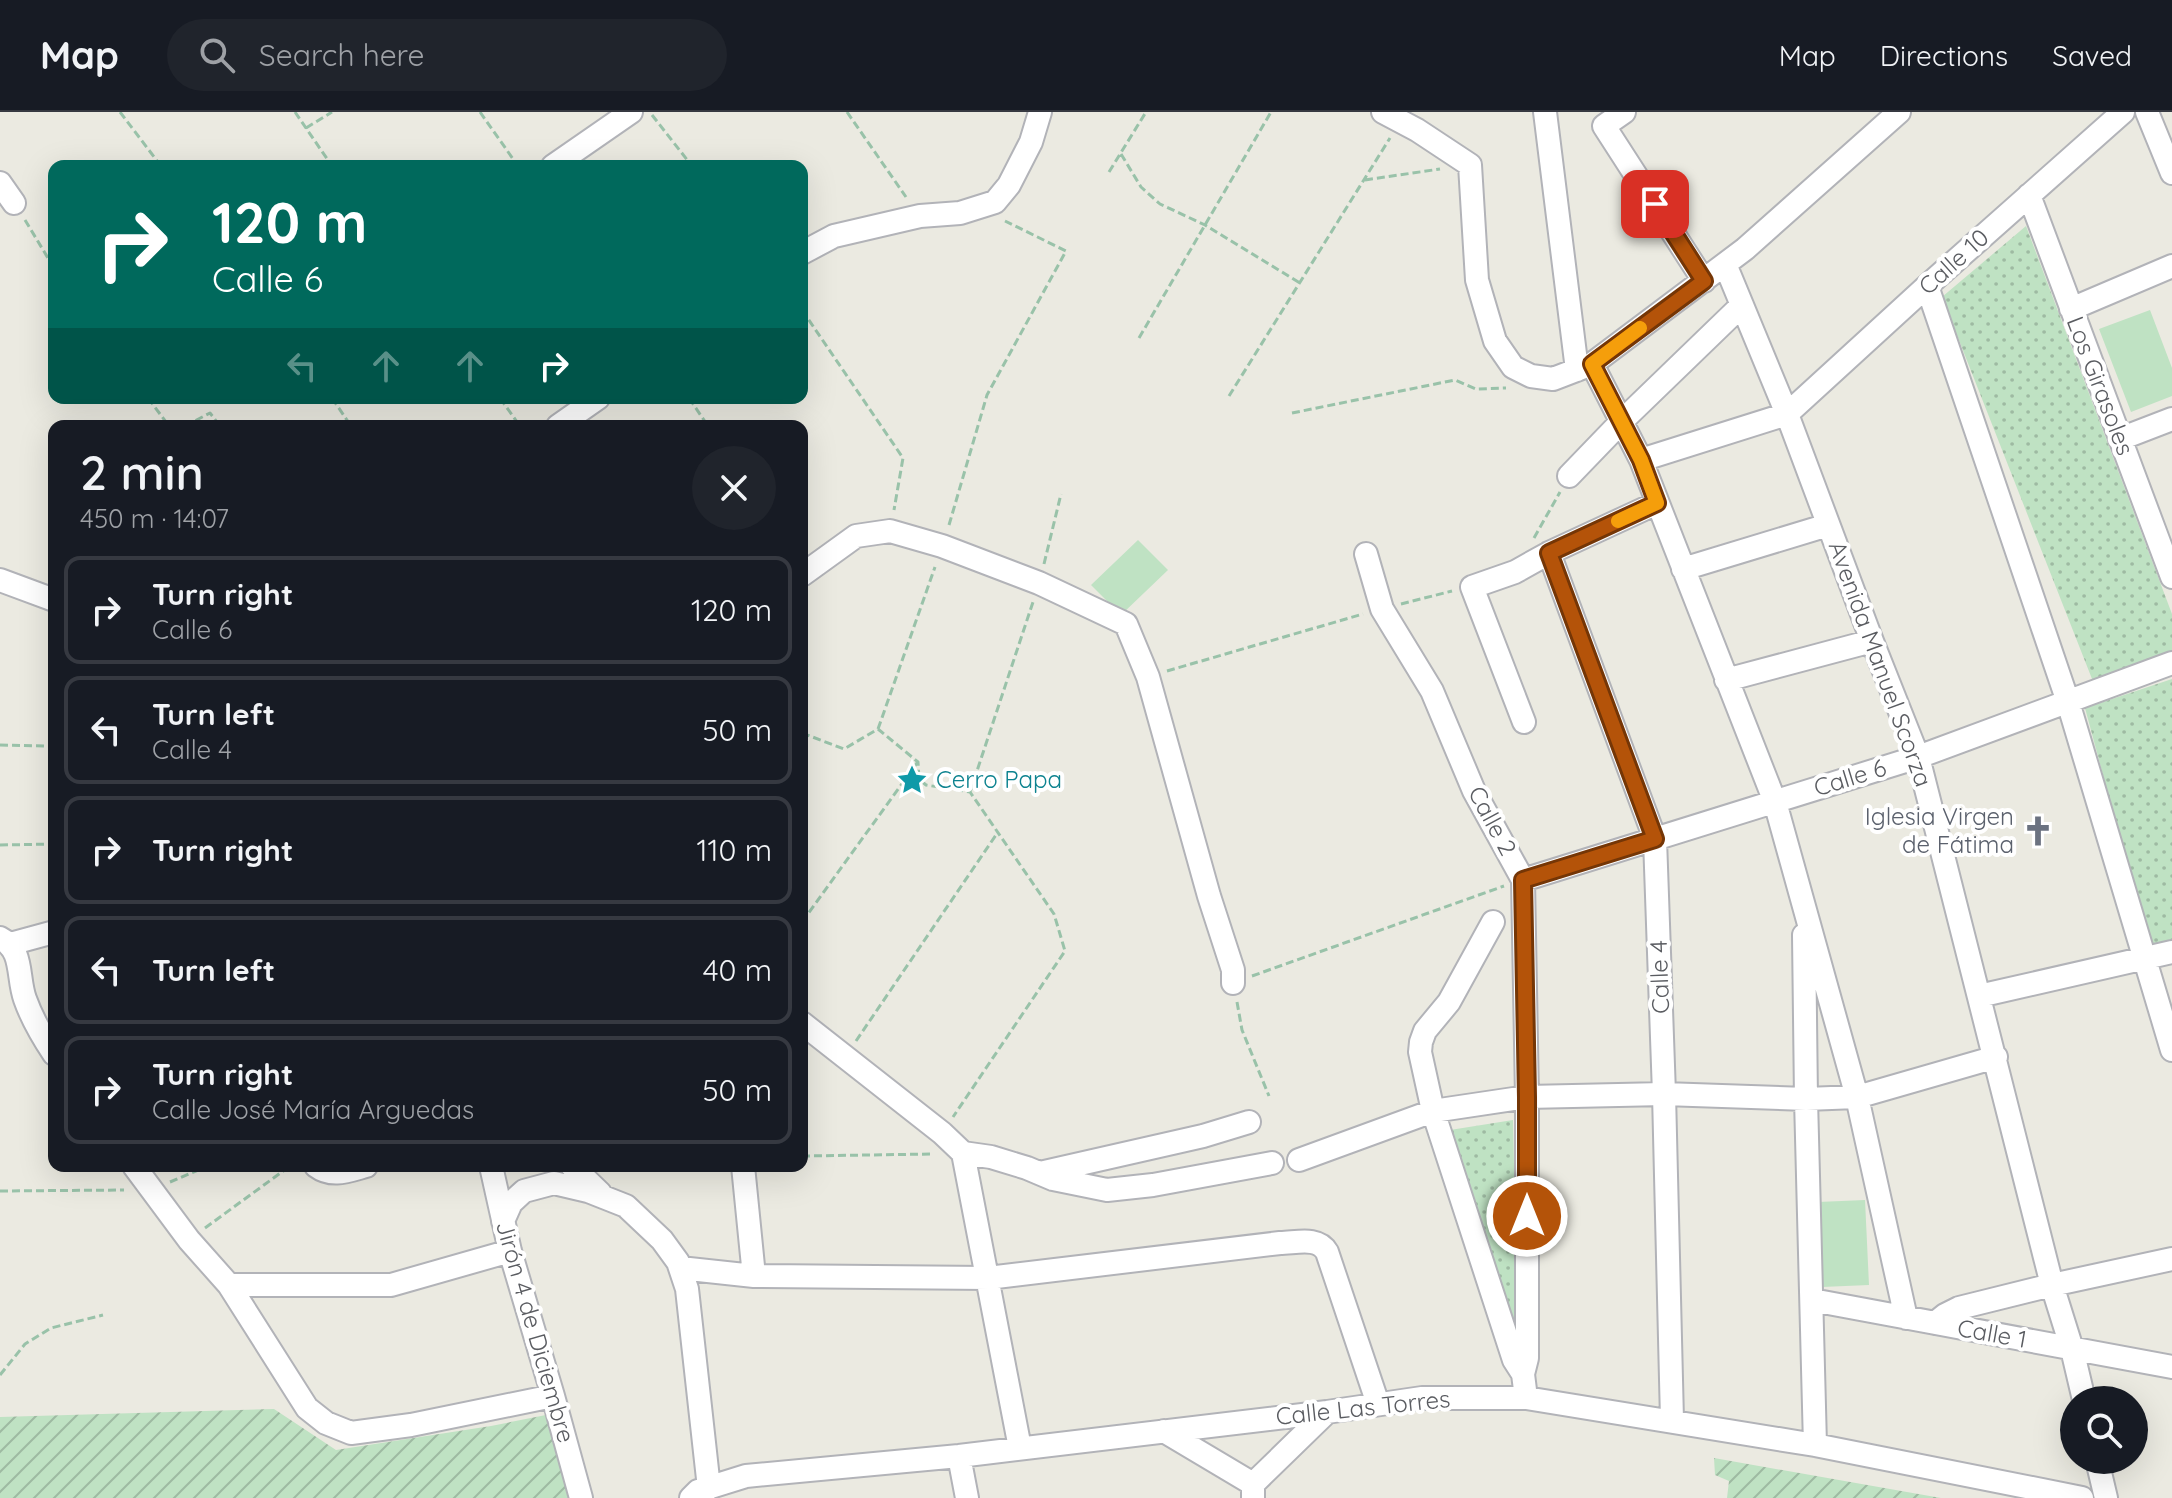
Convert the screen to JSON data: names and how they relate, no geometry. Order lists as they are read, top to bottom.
{
  "streets": {
    "street": [
      "Calle 10",
      "Los Girasoles",
      "Avenida Manuel Scorza",
      "Calle 6",
      "Calle 2",
      "Calle 4",
      "Jirón 4 de Diciembre",
      "Calle 1",
      "Calle Las Torres"
    ]
  },
  "crossings": [
    ["Calle 10", "Los Girasoles"],
    ["Calle 10", "Avenida Manuel Scorza"],
    ["Avenida Manuel Scorza", "Calle 6"],
    ["Avenida Manuel Scorza", "Calle 1"],
    ["Calle 6", "Calle 2"],
    ["Calle 6", "Calle 4"],
    ["Calle 2", "Calle Las Torres"],
    ["Calle 4", "Calle Las Torres"]
  ],
  "places": {
    "place": ["Cerro Papa"],
    "church": ["Iglesia Virgen de Fátima"]
  },
  "page": {
    "header": "Map",
    "search": "Search here",
    "nav": ["Map", "Directions", "Saved"],
    "turn": ["120 m", "Calle 6"],
    "heading": ["2 min", "450 m · 14:07"],
    "list": [
      {
        "name": "Turn right",
        "note": "Calle 6",
        "value": "120 m"
      },
      {
        "name": "Turn left",
        "note": "Calle 4",
        "value": "50 m"
      },
      {
        "name": "Turn right",
        "value": "110 m"
      },
      {
        "name": "Turn left",
        "value": "40 m"
      },
      {
        "name": "Turn right",
        "note": "Calle José María Arguedas",
        "value": "50 m"
      }
    ]
  }
}
